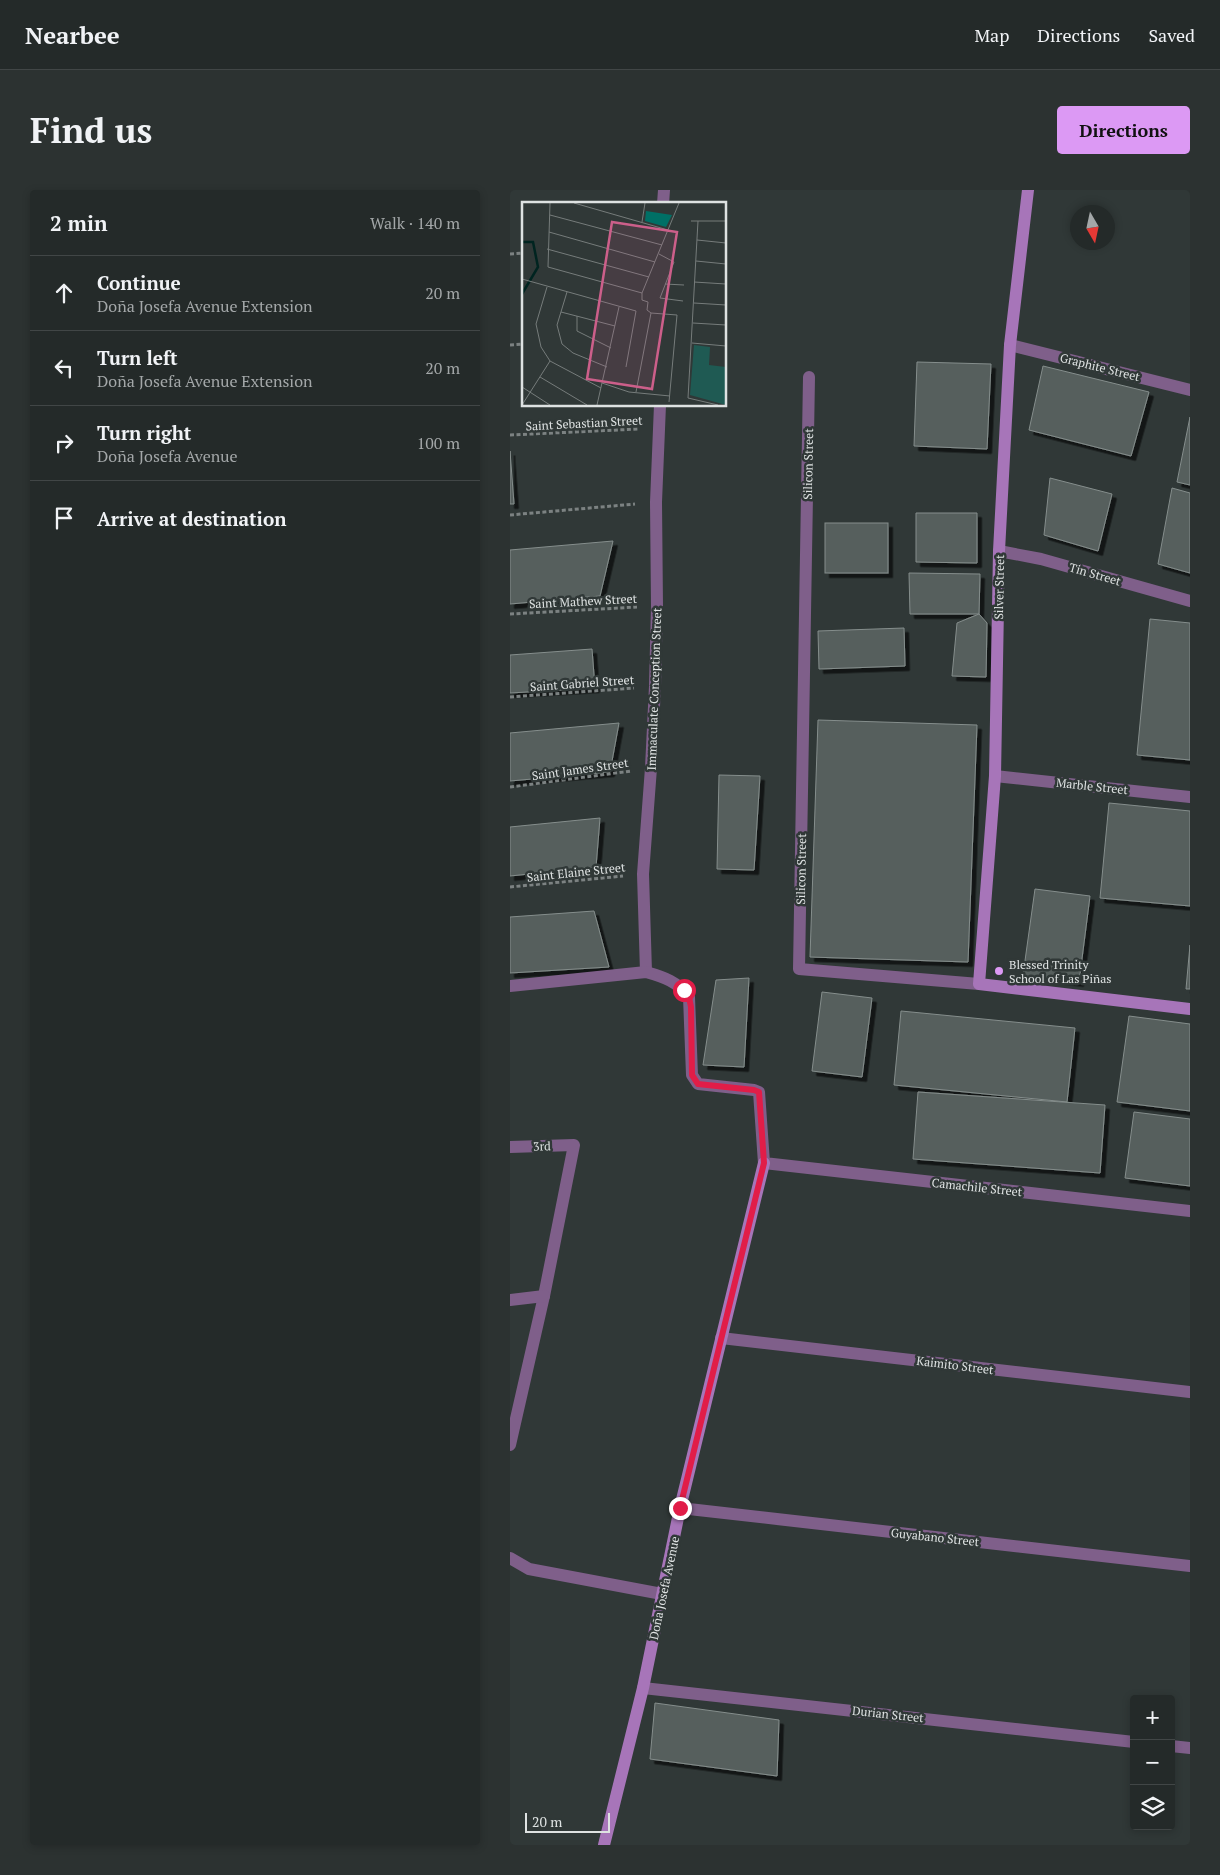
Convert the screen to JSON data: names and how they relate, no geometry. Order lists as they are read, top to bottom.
{
  "streets": {
    "street": [
      "Graphite Street",
      "Silicon Street",
      "Tin Street",
      "Silver Street",
      "Immaculate Conception Street",
      "Marble Street",
      "3rd",
      "Camachile Street",
      "Kaimito Street",
      "Guyabano Street",
      "Doña Josefa Avenue",
      "Durian Street"
    ],
    "path": [
      "Saint Sebastian Street",
      "Saint Mathew Street",
      "Saint Gabriel Street",
      "Saint James Street",
      "Saint Elaine Street"
    ]
  },
  "crossings": [
    ["Graphite Street", "Silver Street"],
    ["Saint Sebastian Street", "Immaculate Conception Street"],
    ["Silicon Street", "Silver Street"],
    ["Tin Street", "Silver Street"],
    ["Silver Street", "Marble Street"],
    ["Saint Mathew Street", "Immaculate Conception Street"],
    ["Saint Gabriel Street", "Immaculate Conception Street"],
    ["Immaculate Conception Street", "Saint James Street"],
    ["Immaculate Conception Street", "Saint Elaine Street"],
    ["Immaculate Conception Street", "Doña Josefa Avenue"],
    ["Camachile Street", "Doña Josefa Avenue"],
    ["Kaimito Street", "Doña Josefa Avenue"],
    ["Guyabano Street", "Doña Josefa Avenue"],
    ["Doña Josefa Avenue", "Durian Street"]
  ],
  "places": ["Blessed Trinity School of Las Piñas"],
  "scale_bar": "20 m",
  "north": "bottom",
  "page": {
    "header": "Nearbee",
    "nav": ["Map", "Directions", "Saved"],
    "buttons": "Directions",
    "title": "Find us",
    "heading": ["2 min", "Walk · 140 m"],
    "list": [
      ["Continue", "Doña Josefa Avenue Extension", "20 m"],
      ["Turn left", "Doña Josefa Avenue Extension", "20 m"],
      ["Turn right", "Doña Josefa Avenue", "100 m"],
      "Arrive at destination"
    ],
    "map_buttons": ["+", "−"],
    "scale": "20 m"
  }
}
